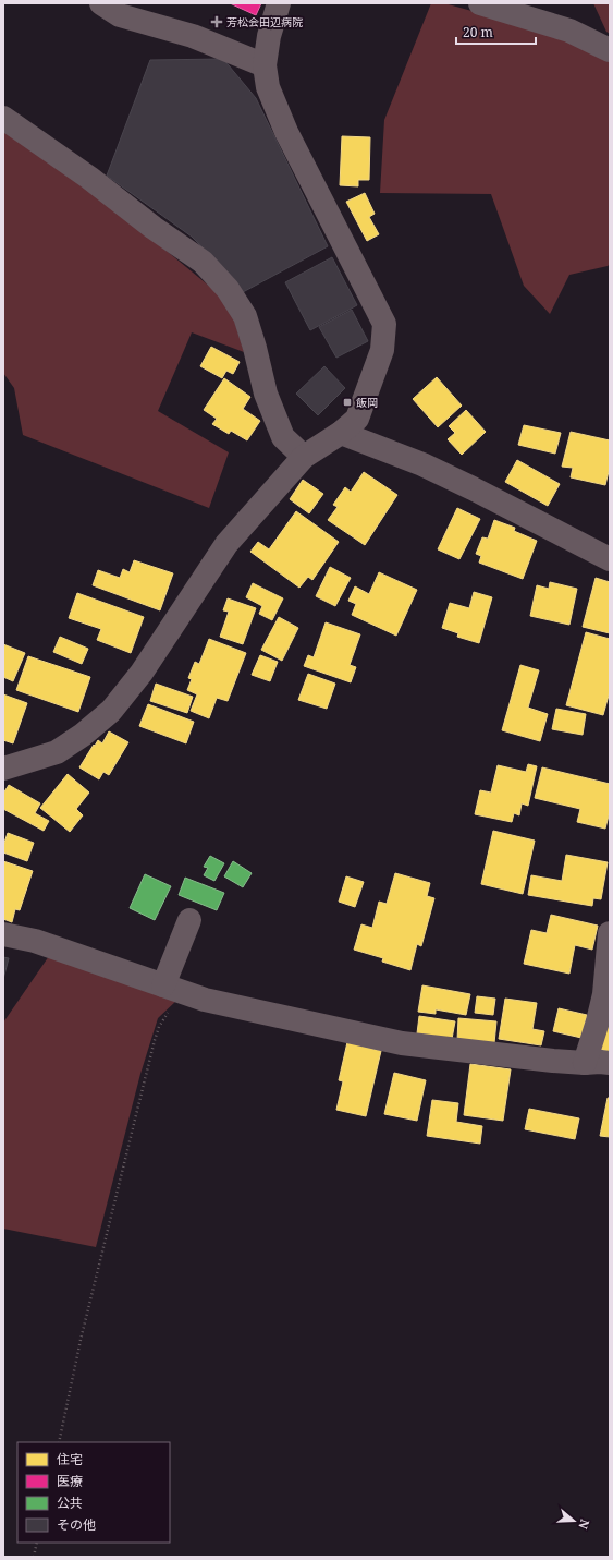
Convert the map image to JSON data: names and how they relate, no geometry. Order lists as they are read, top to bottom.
{
  "places": {
    "health": ["芳松会田辺病院"],
    "transit": ["飯岡"]
  },
  "legend": [
    "住宅",
    "医療",
    "公共",
    "その他"
  ],
  "scale_bar": "20 m",
  "north": "right"
}
